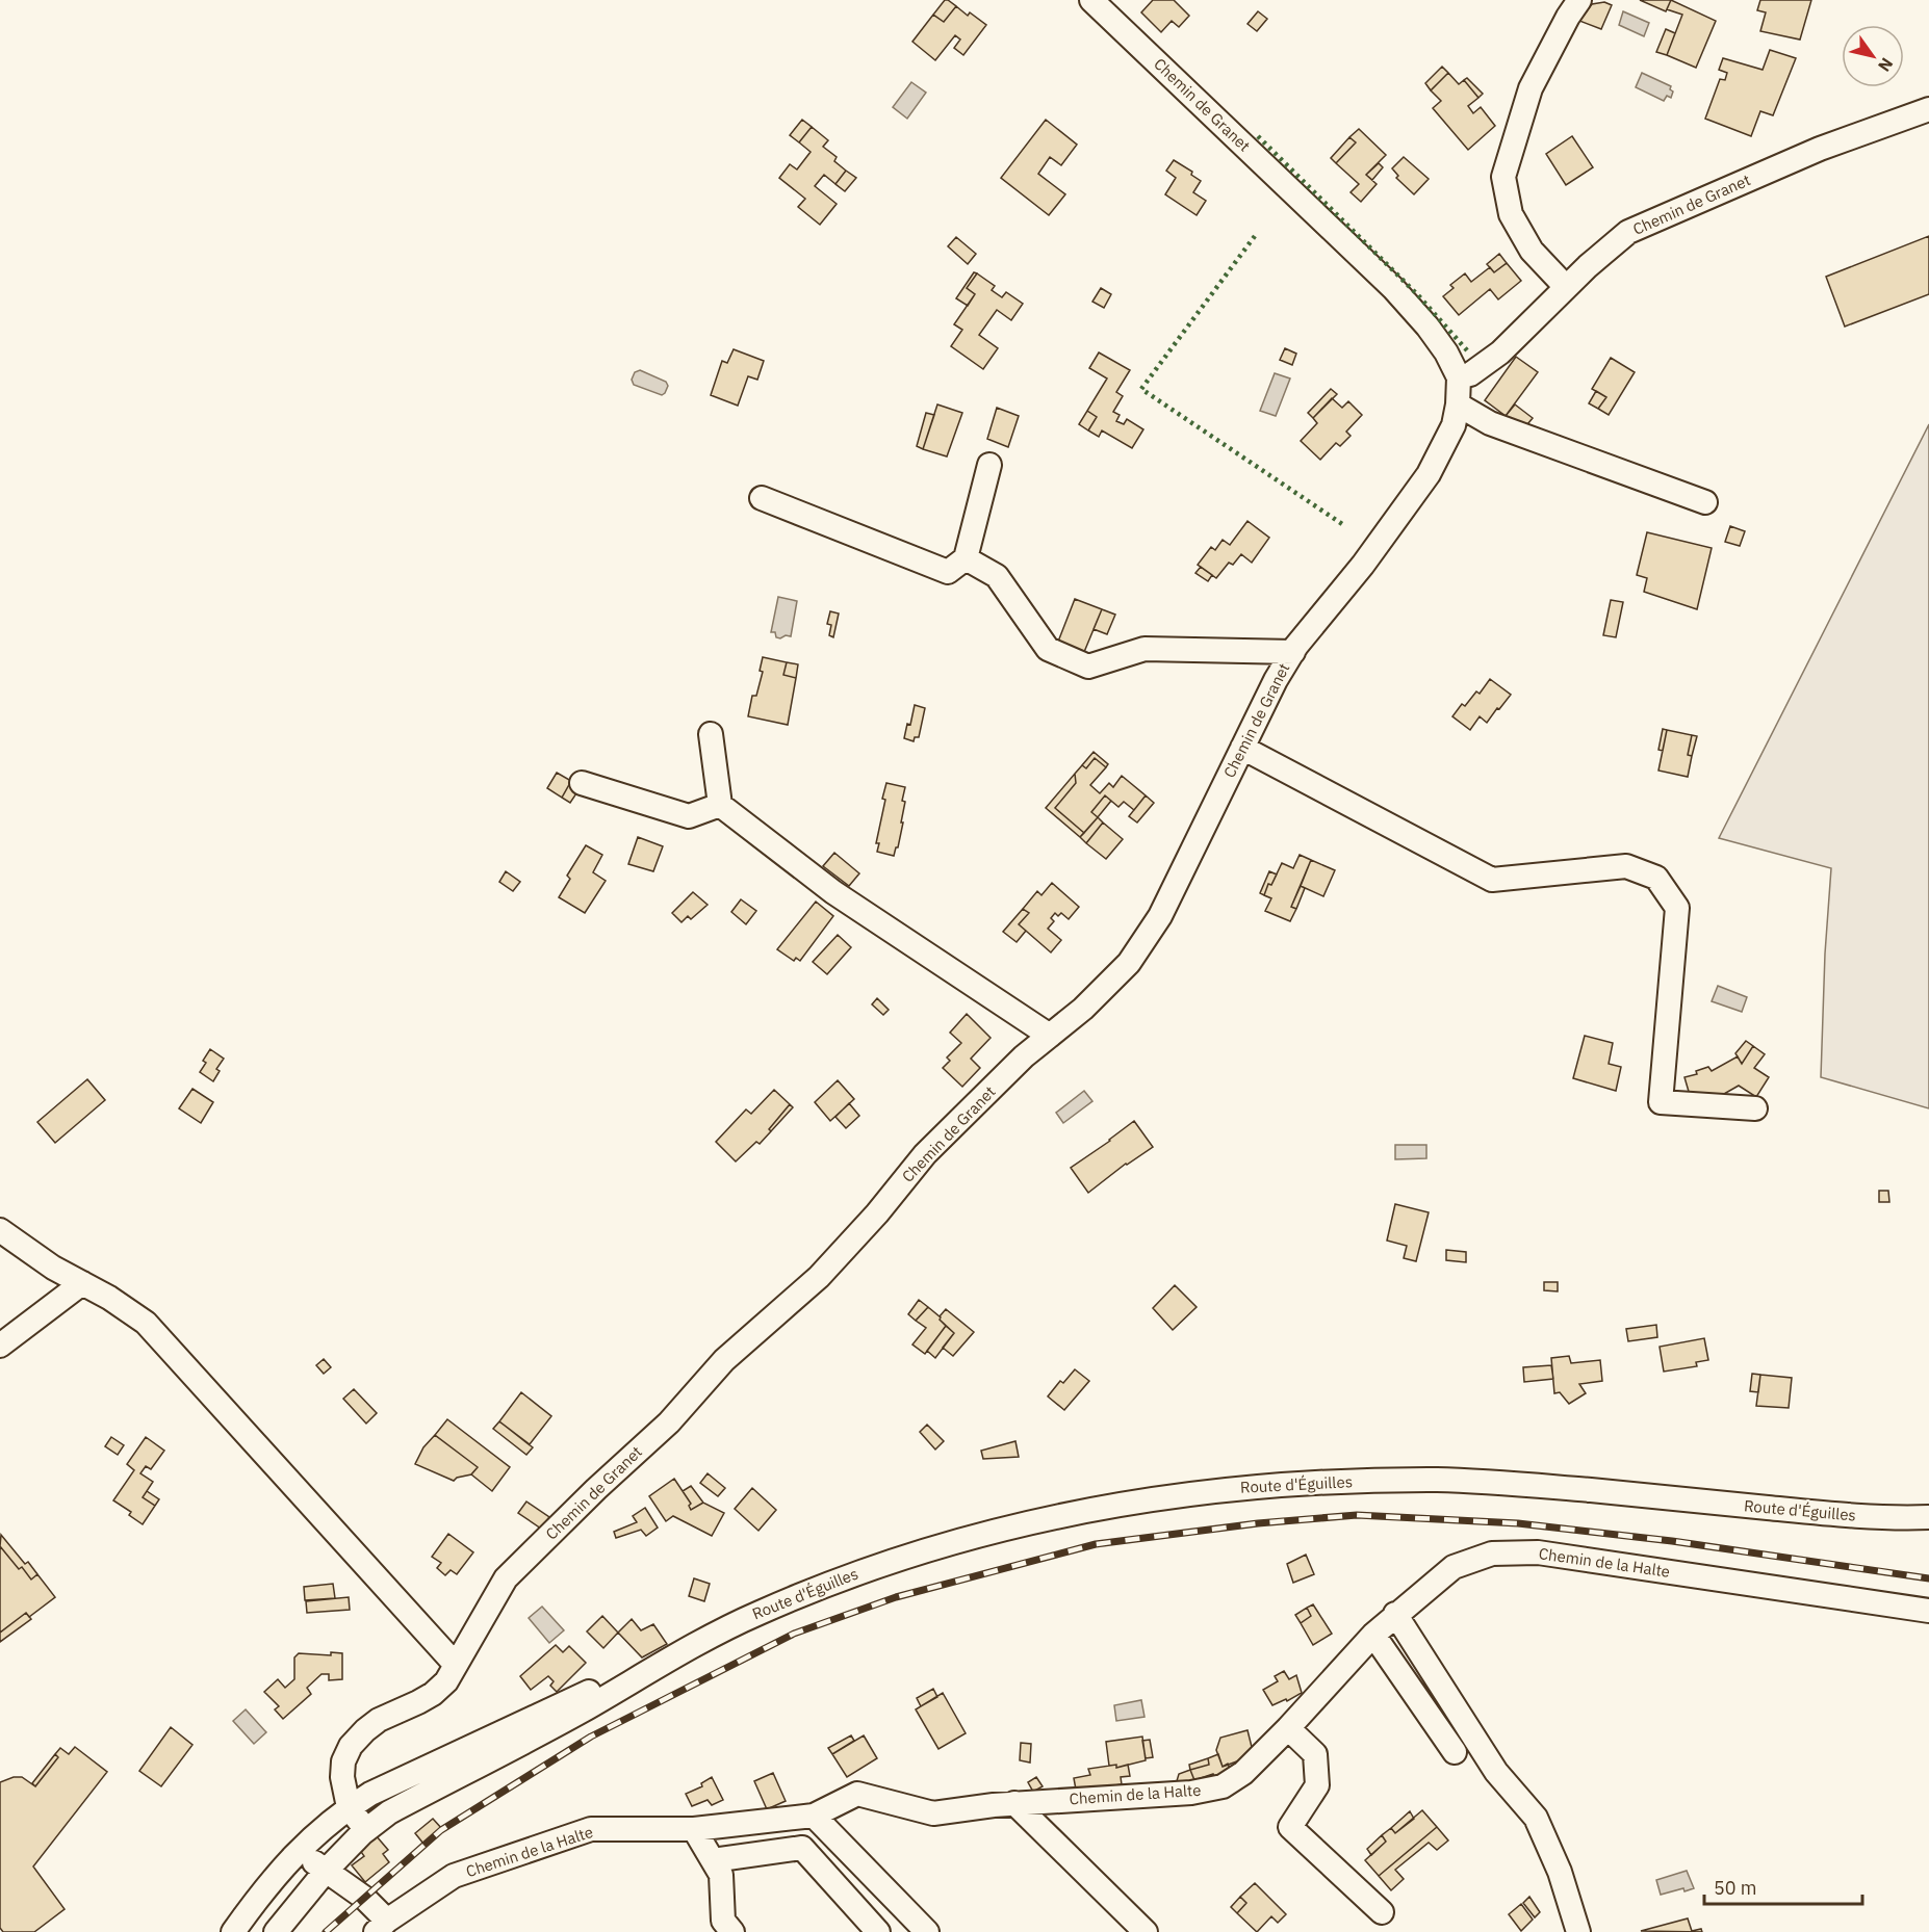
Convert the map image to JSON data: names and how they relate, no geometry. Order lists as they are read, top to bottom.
{
  "streets": {
    "street": ["Chemin de Granet", "Route d'Éguilles", "Chemin de la Halte"]
  },
  "crossings": [
    ["Chemin de Granet", "Route d'Éguilles"]
  ],
  "scale_bar": "50 m",
  "north": "bottom right"
}
